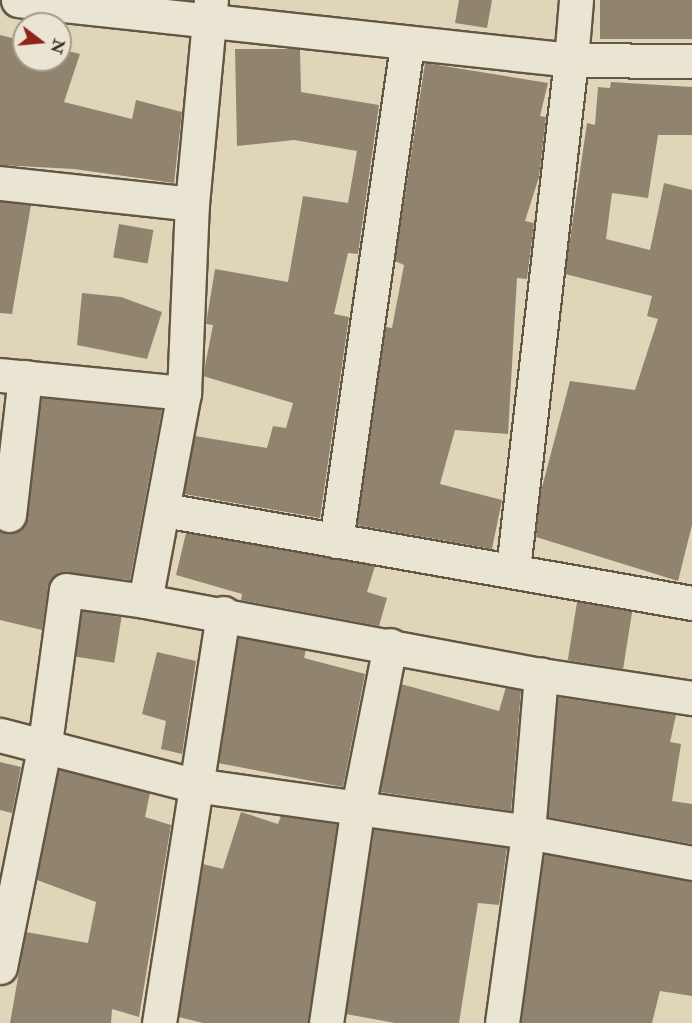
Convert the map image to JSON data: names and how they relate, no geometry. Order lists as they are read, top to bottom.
{
  "north": "right"
}
